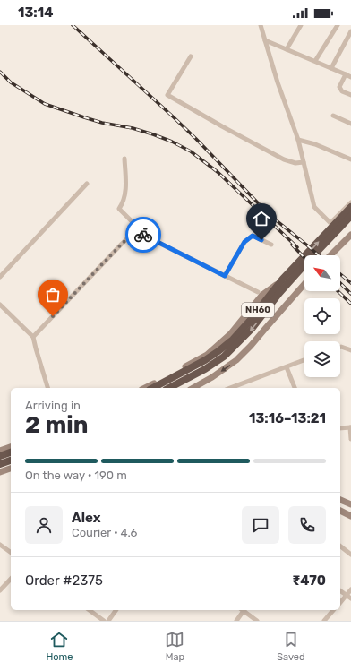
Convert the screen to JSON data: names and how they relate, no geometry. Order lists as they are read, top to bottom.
{
  "streets": {
    "highway": ["NH60"]
  },
  "north": "top left",
  "page": {
    "status": "13:14",
    "heading": ["2 min", "Arriving in", "13:16–13:21"],
    "panel": [
      "Alex",
      "Courier · 4.6",
      "Order #2375",
      "₹470"
    ],
    "bar": "On the way · 190 m",
    "tabs": ["Home", "Map", "Saved"]
  }
}
